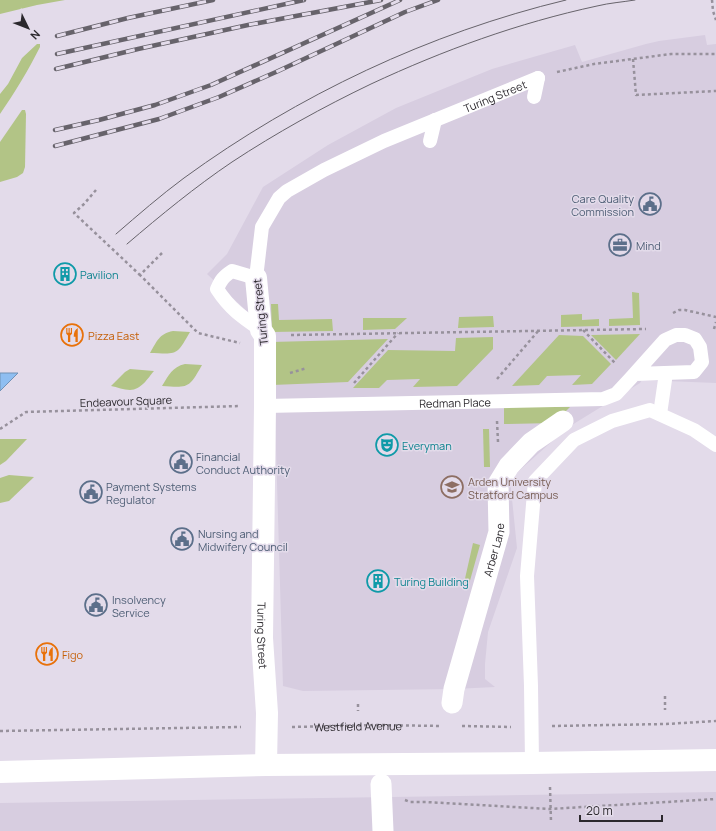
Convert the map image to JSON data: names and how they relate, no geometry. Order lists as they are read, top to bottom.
{
  "streets": {
    "street": ["Turing Street", "Arber Lane"],
    "lane": ["Redman Place"],
    "path": ["Endeavour Square", "Westfield Avenue"]
  },
  "crossings": [
    ["Turing Street", "Endeavour Square"],
    ["Turing Street", "Redman Place"],
    ["Turing Street", "Westfield Avenue"],
    ["Endeavour Square", "Redman Place"]
  ],
  "places": {
    "public building": [
      "Care Quality Commission",
      "Financial Conduct Authority",
      "Payment Systems Regulator",
      "Nursing and Midwifery Council",
      "Insolvency Service"
    ],
    "office": ["Mind"],
    "building": ["Pavilion", "Turing Building"],
    "restaurant": ["Pizza East", "Figo"],
    "theatre": ["Everyman"],
    "school or university": ["Arden University Stratford Campus"]
  },
  "scale_bar": "20 m",
  "north": "bottom right"
}
